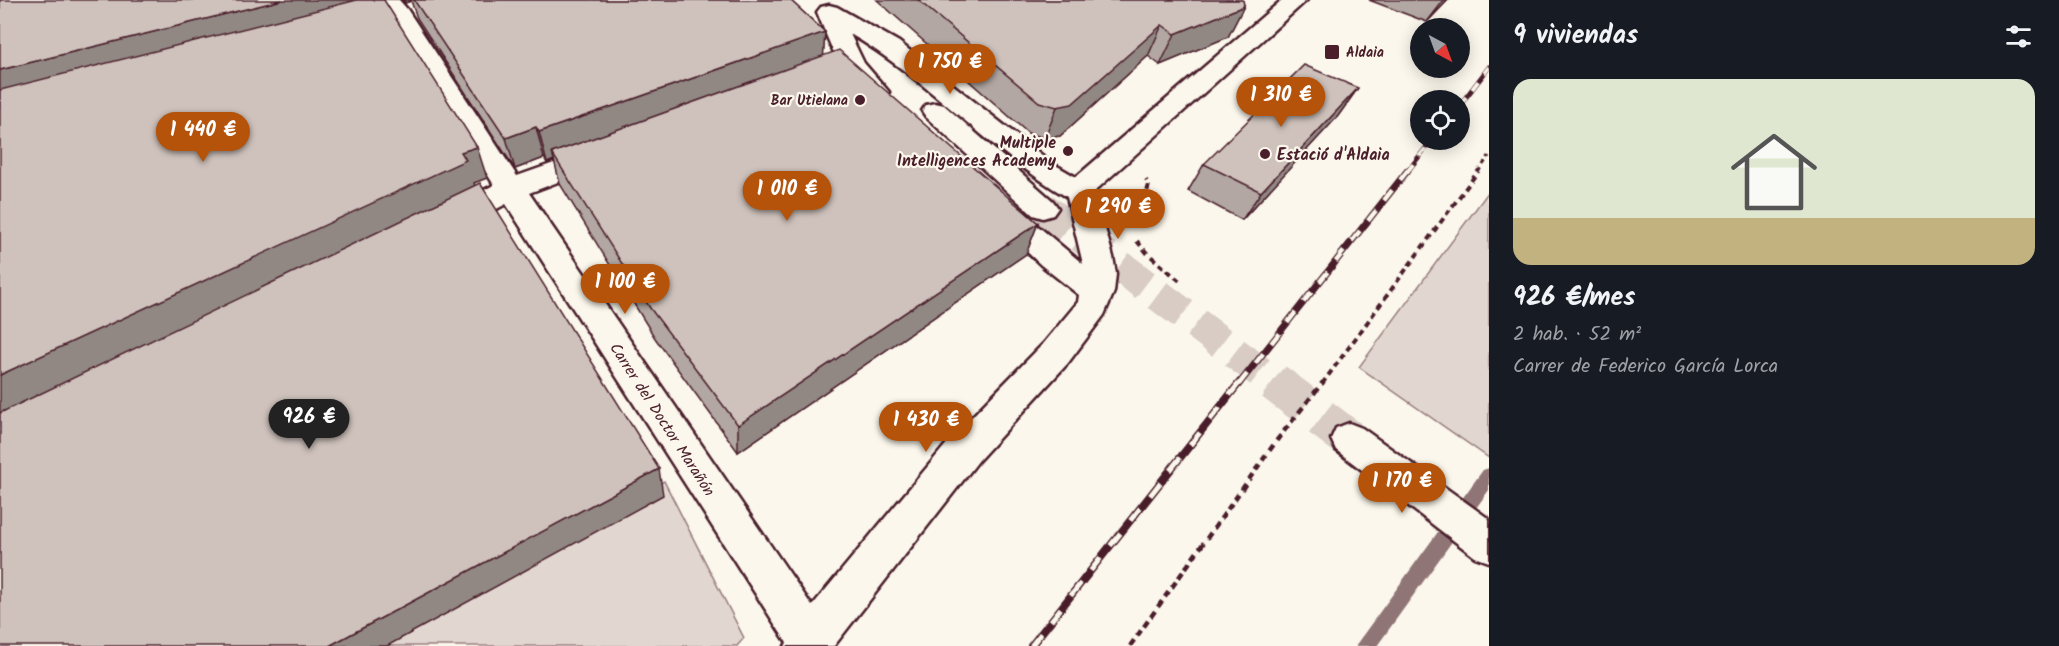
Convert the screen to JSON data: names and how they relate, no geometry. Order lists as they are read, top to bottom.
{
  "streets": {
    "street": ["Carrer del Doctor Marañón"]
  },
  "places": {
    "transit": ["Aldaia"],
    "other": ["Bar Utielana", "Multiple Intelligences Academy", "Estació d'Aldaia"]
  },
  "north": "bottom right",
  "page": {
    "heading": "9 viviendas",
    "price": [
      "1 750 €",
      "1 310 €",
      "1 440 €",
      "1 010 €",
      "1 290 €",
      "1 100 €",
      "926 €",
      "1 430 €",
      "1 170 €"
    ],
    "list": [
      {
        "name": "926 €/mes",
        "note": "2 hab. · 52 m² · Carrer de Federico García Lorca"
      }
    ]
  }
}
